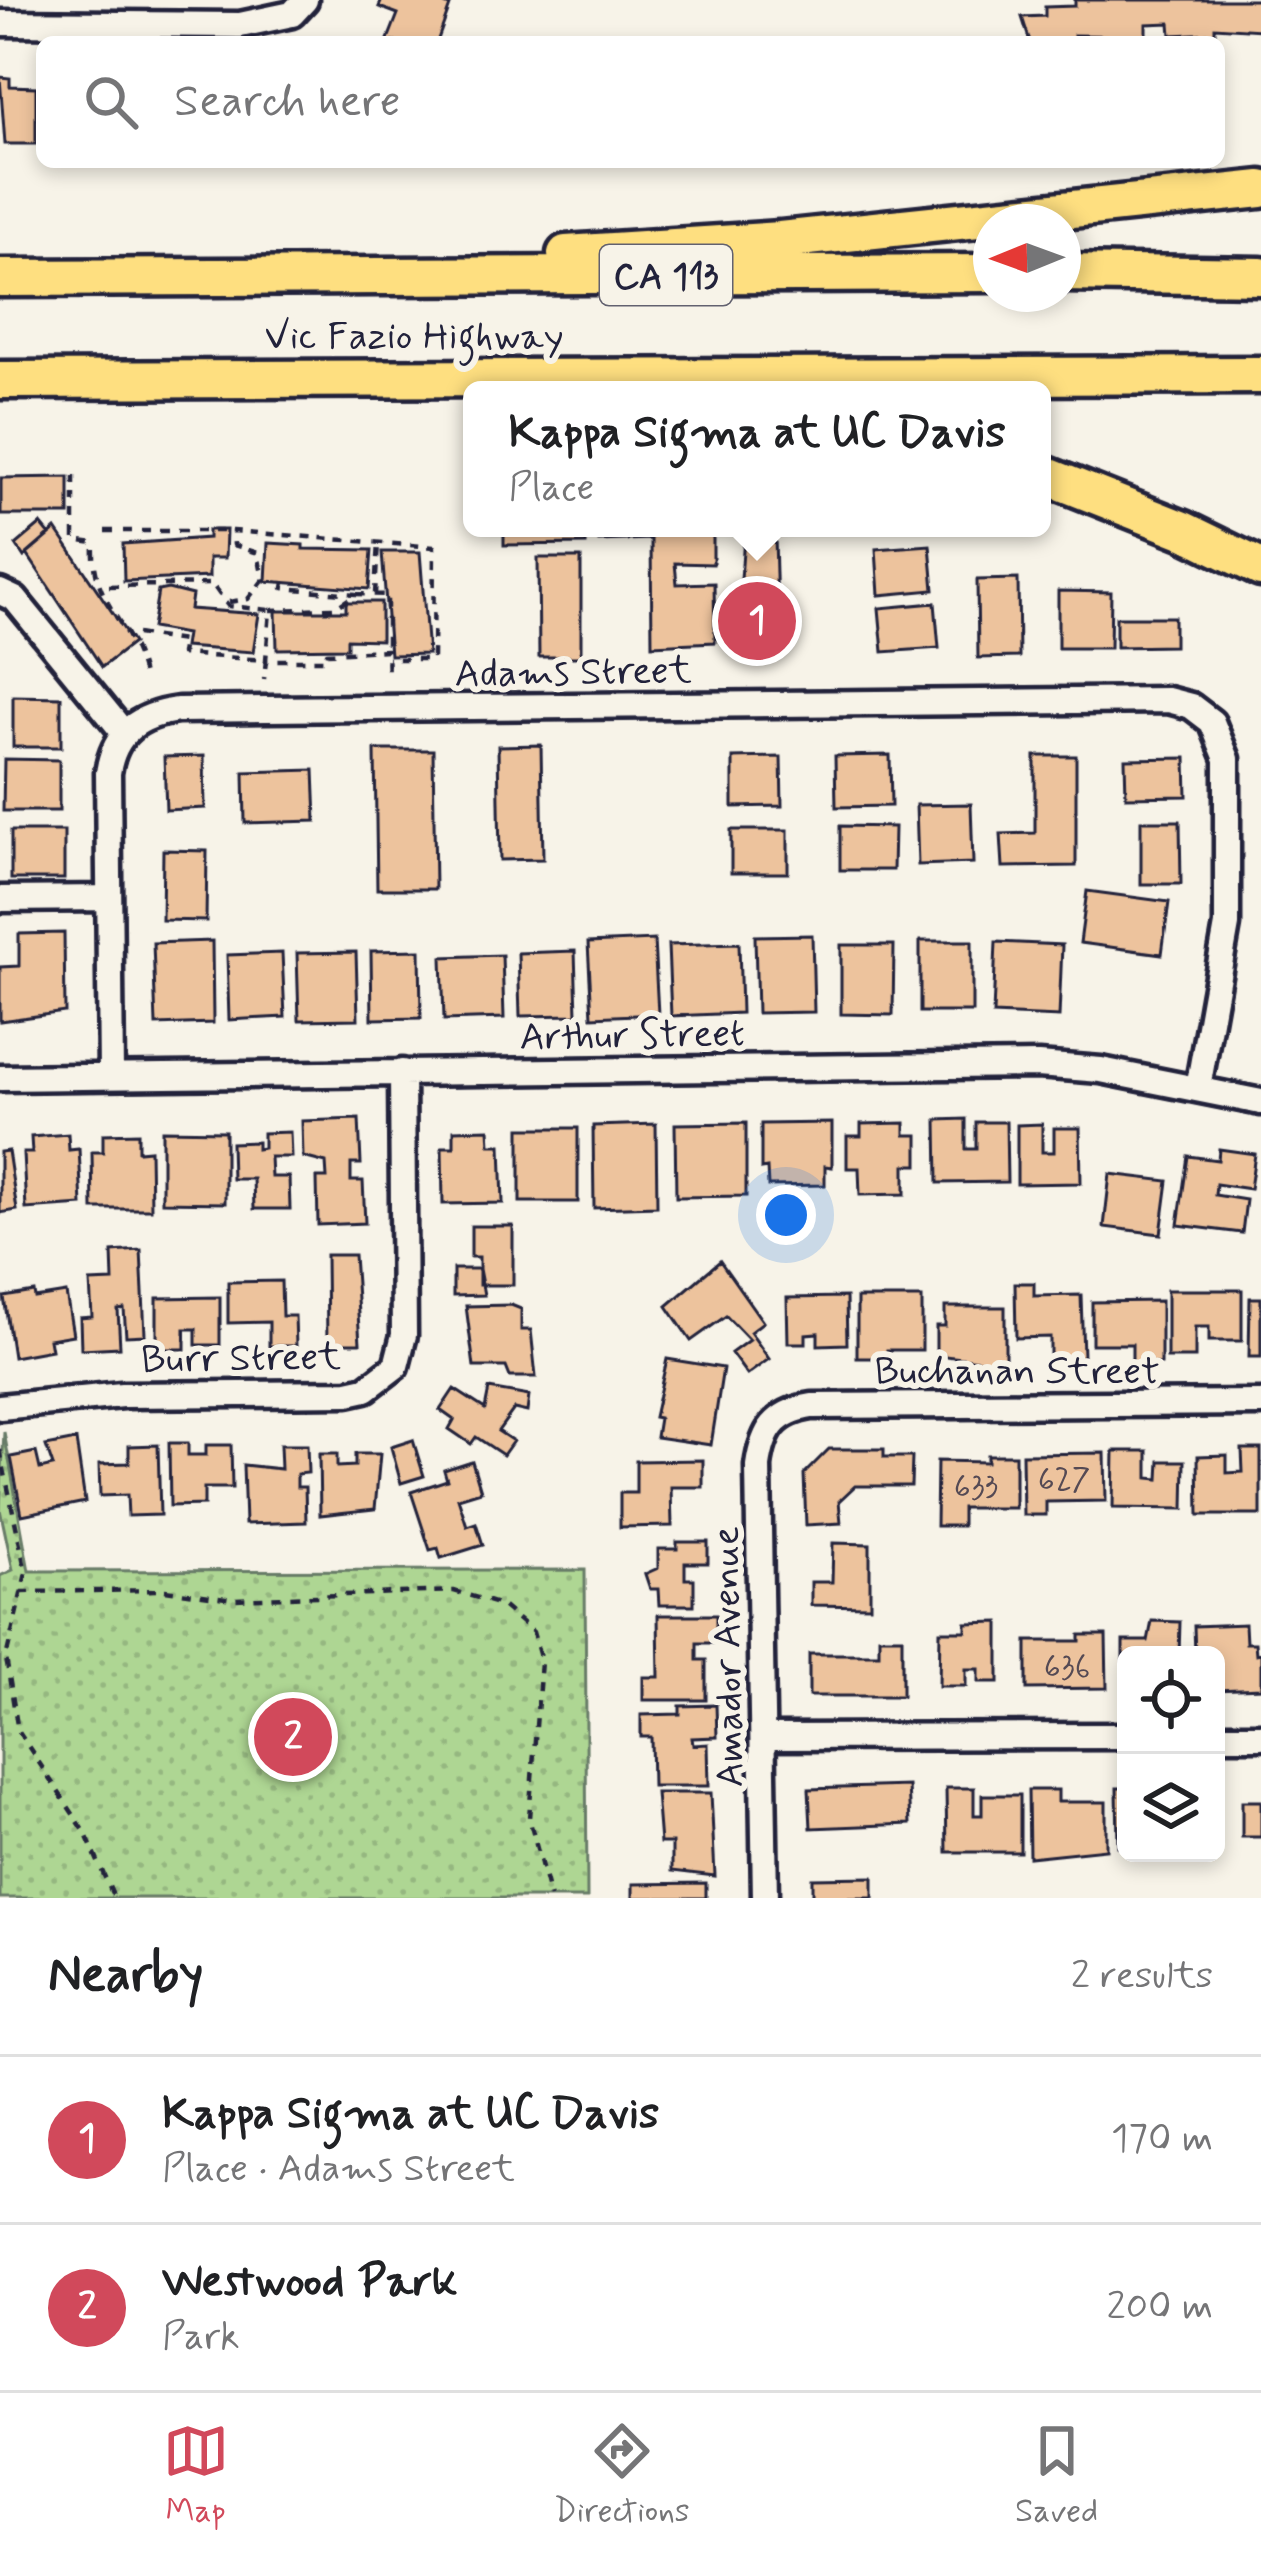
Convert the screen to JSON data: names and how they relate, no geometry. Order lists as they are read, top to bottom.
{
  "streets": {
    "highway": ["CA 113", "Vic Fazio Highway"],
    "street": [
      "Adams Street",
      "Arthur Street",
      "Burr Street",
      "Buchanan Street",
      "Amador Avenue"
    ]
  },
  "crossings": [
    ["Adams Street", "Arthur Street"],
    ["Arthur Street", "Burr Street"],
    ["Buchanan Street", "Amador Avenue"]
  ],
  "house_numbers": ["627", "633", "636"],
  "north": "left",
  "page": {
    "search": "Search here",
    "popup": ["Kappa Sigma at UC Davis", "Place"],
    "pins": ["1", "2"],
    "heading": ["Nearby", "2 results"],
    "list": [
      {
        "mark": "1",
        "name": "Kappa Sigma at UC Davis",
        "note": "Place · Adams Street",
        "value": "170 m"
      },
      {
        "mark": "2",
        "name": "Westwood Park",
        "note": "Park",
        "value": "200 m"
      }
    ],
    "nav": ["Map", "Directions", "Saved"]
  }
}
